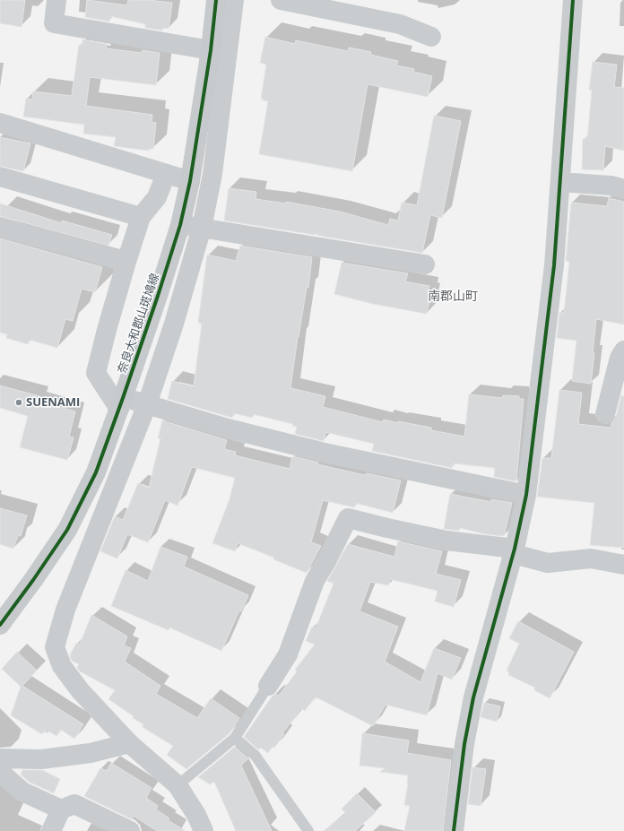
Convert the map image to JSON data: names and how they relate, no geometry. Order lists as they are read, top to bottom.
{
  "streets": {
    "main road": ["奈良大和郡山斑鳩線"]
  },
  "districts": ["南郡山町"],
  "places": ["SUENAMI"]
}
